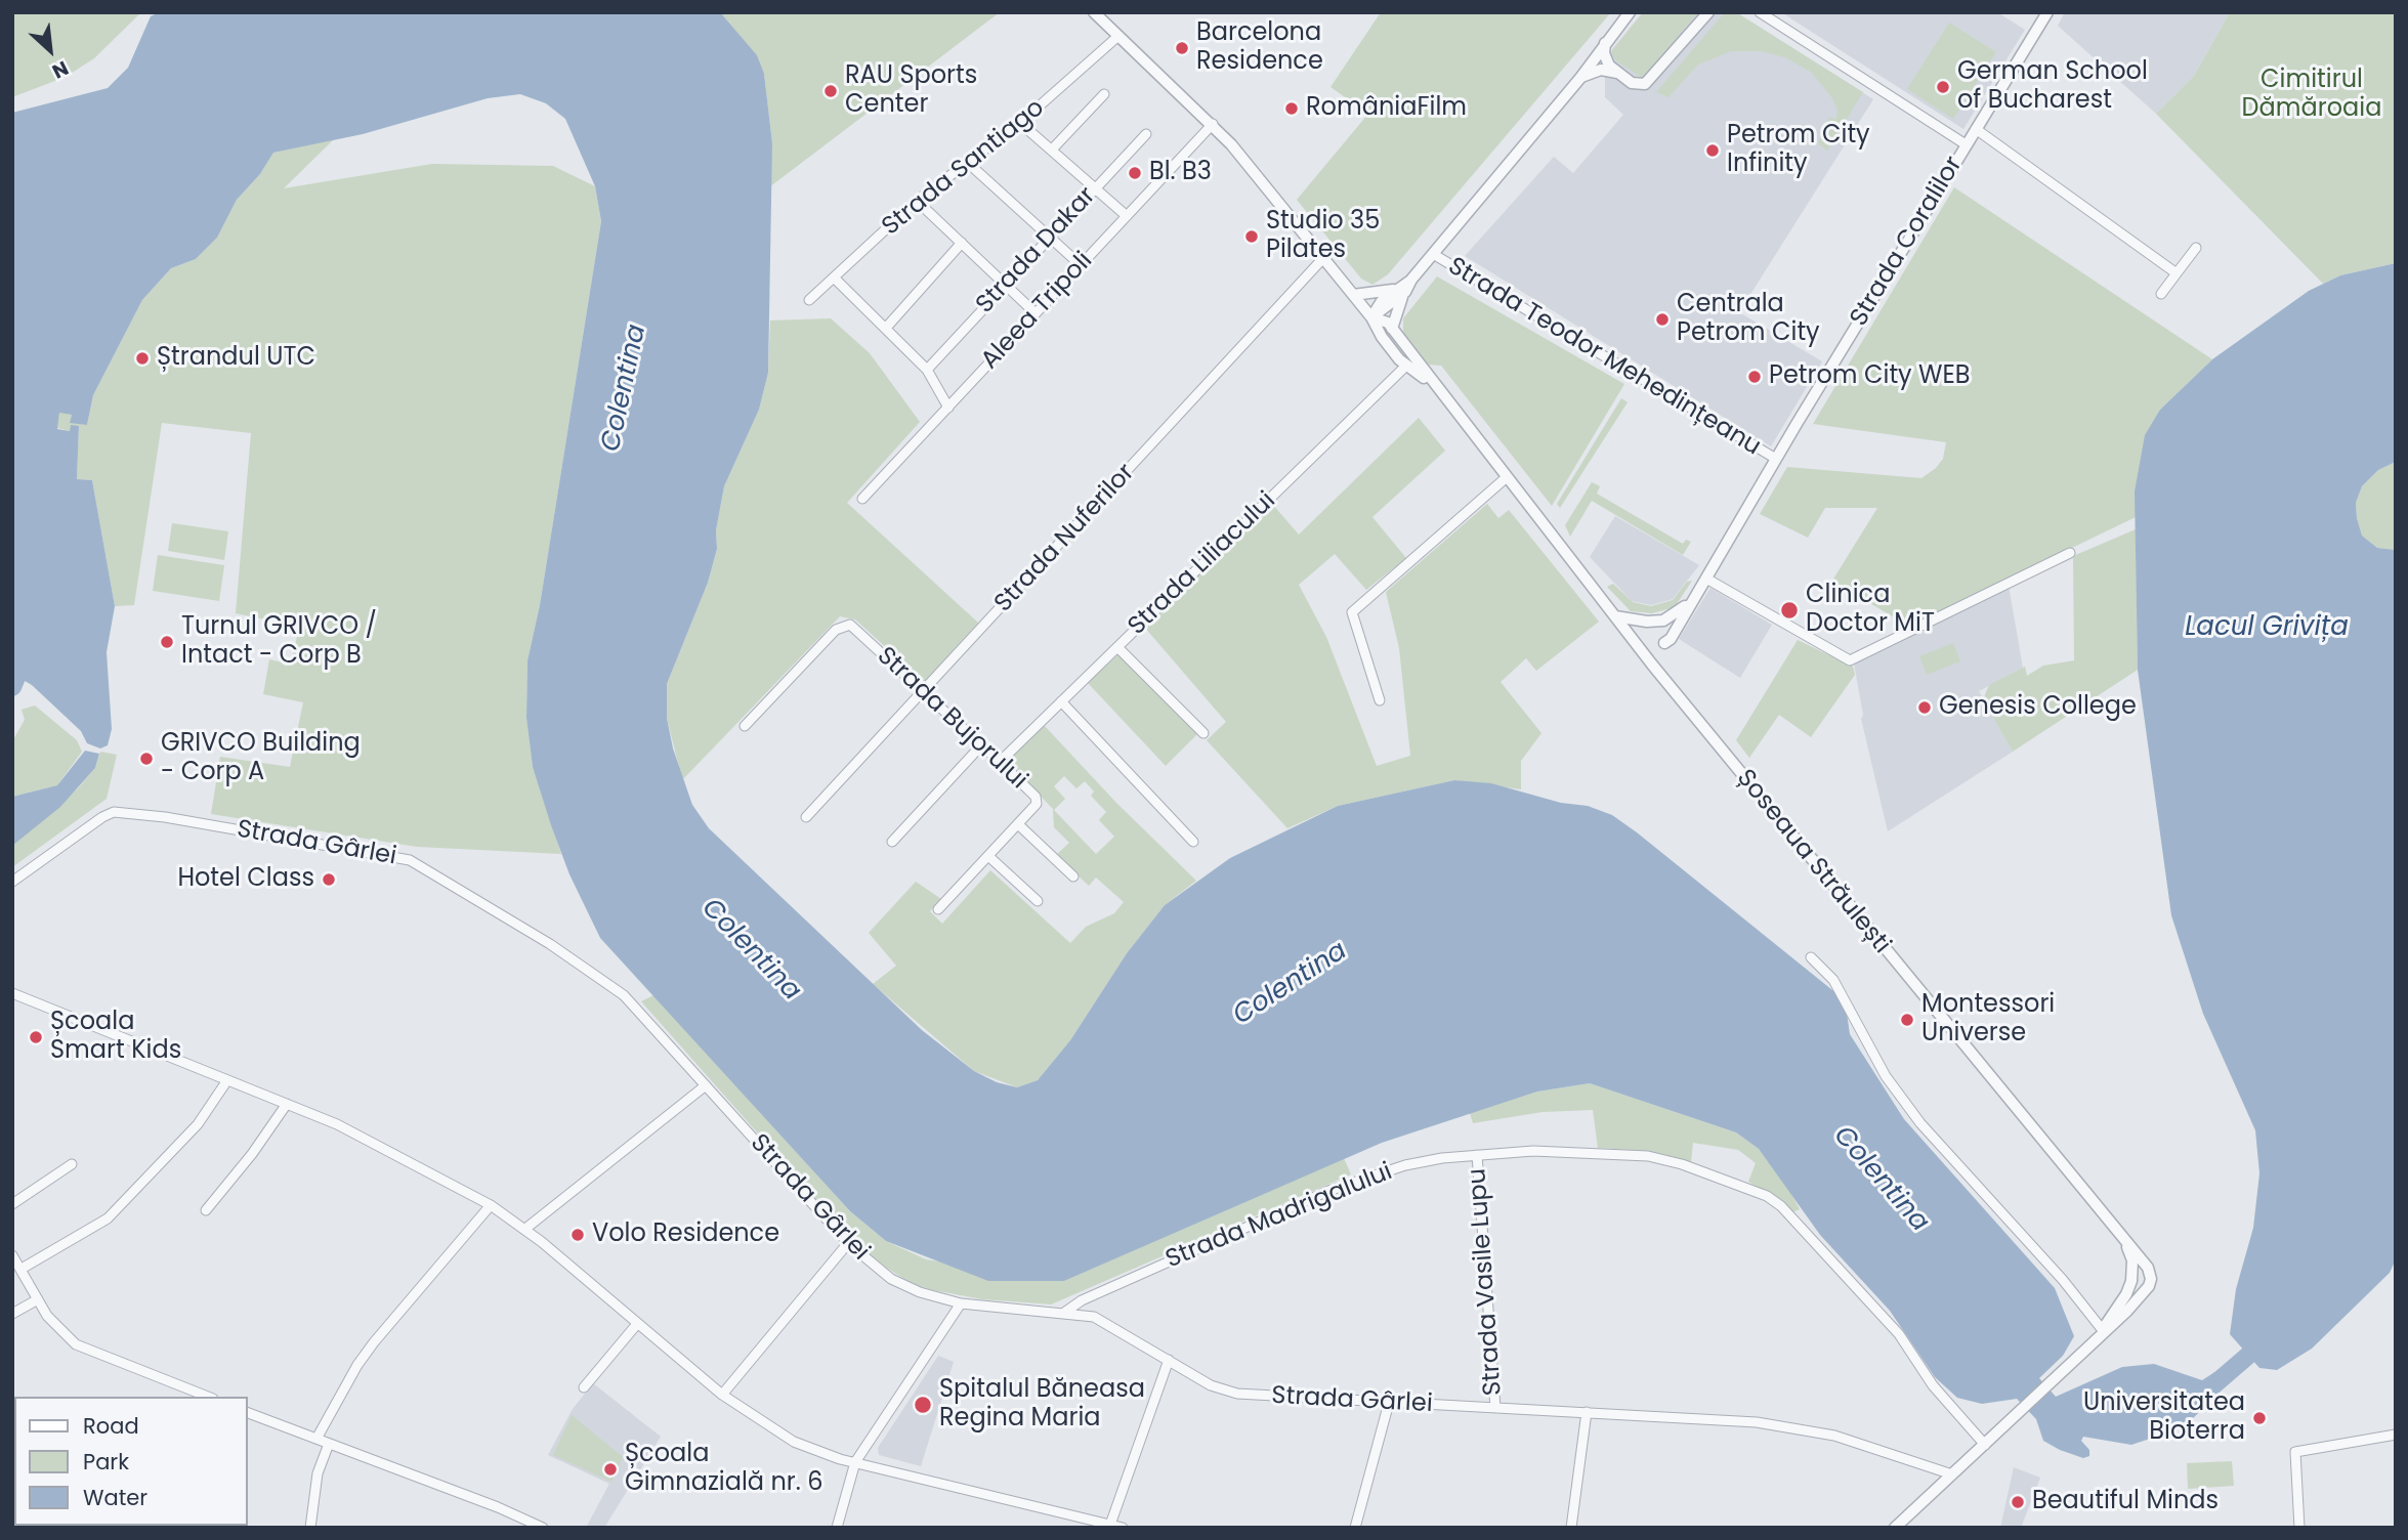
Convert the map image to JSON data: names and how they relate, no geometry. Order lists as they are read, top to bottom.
{
  "streets": {
    "street": [
      "Strada Santiago",
      "Strada Coralilor",
      "Strada Dakar",
      "Aleea Tripoli",
      "Strada Teodor Mehedințeanu",
      "Strada Nuferilor",
      "Strada Liliacului",
      "Strada Bujorului",
      "Strada Gârlei",
      "Șoseaua Străulești",
      "Strada Madrigalului",
      "Strada Vasile Lupu"
    ]
  },
  "crossings": [
    ["Strada Santiago", "Șoseaua Străulești"],
    ["Strada Coralilor", "Strada Teodor Mehedințeanu"],
    ["Strada Coralilor", "Șoseaua Străulești"],
    ["Aleea Tripoli", "Șoseaua Străulești"],
    ["Strada Nuferilor", "Strada Bujorului"],
    ["Strada Nuferilor", "Șoseaua Străulești"],
    ["Strada Liliacului", "Strada Bujorului"],
    ["Strada Liliacului", "Șoseaua Străulești"],
    ["Strada Gârlei", "Strada Madrigalului"],
    ["Strada Gârlei", "Strada Vasile Lupu"],
    ["Strada Madrigalului", "Strada Vasile Lupu"]
  ],
  "water": ["Colentina", "Lacul Grivița"],
  "parks": ["Cimitirul Dămăroaia"],
  "places": [
    "Barcelona Residence",
    "German School of Bucharest",
    "RAU Sports Center",
    "RomâniaFilm",
    "Petrom City Infinity",
    "Bl. B3",
    "Studio 35 Pilates",
    "Centrala Petrom City",
    "Ștrandul UTC",
    "Petrom City WEB",
    "Clinica Doctor MiT",
    "Turnul GRIVCO / Intact - Corp B",
    "Genesis College",
    "GRIVCO Building - Corp A",
    "Hotel Class",
    "Montessori Universe",
    "Școala Smart Kids",
    "Volo Residence",
    "Spitalul Băneasa Regina Maria",
    "Universitatea Bioterra",
    "Școala Gimnazială nr. 6",
    "Beautiful Minds"
  ],
  "legend": ["Road", "Park", "Water"],
  "north": "bottom right"
}
